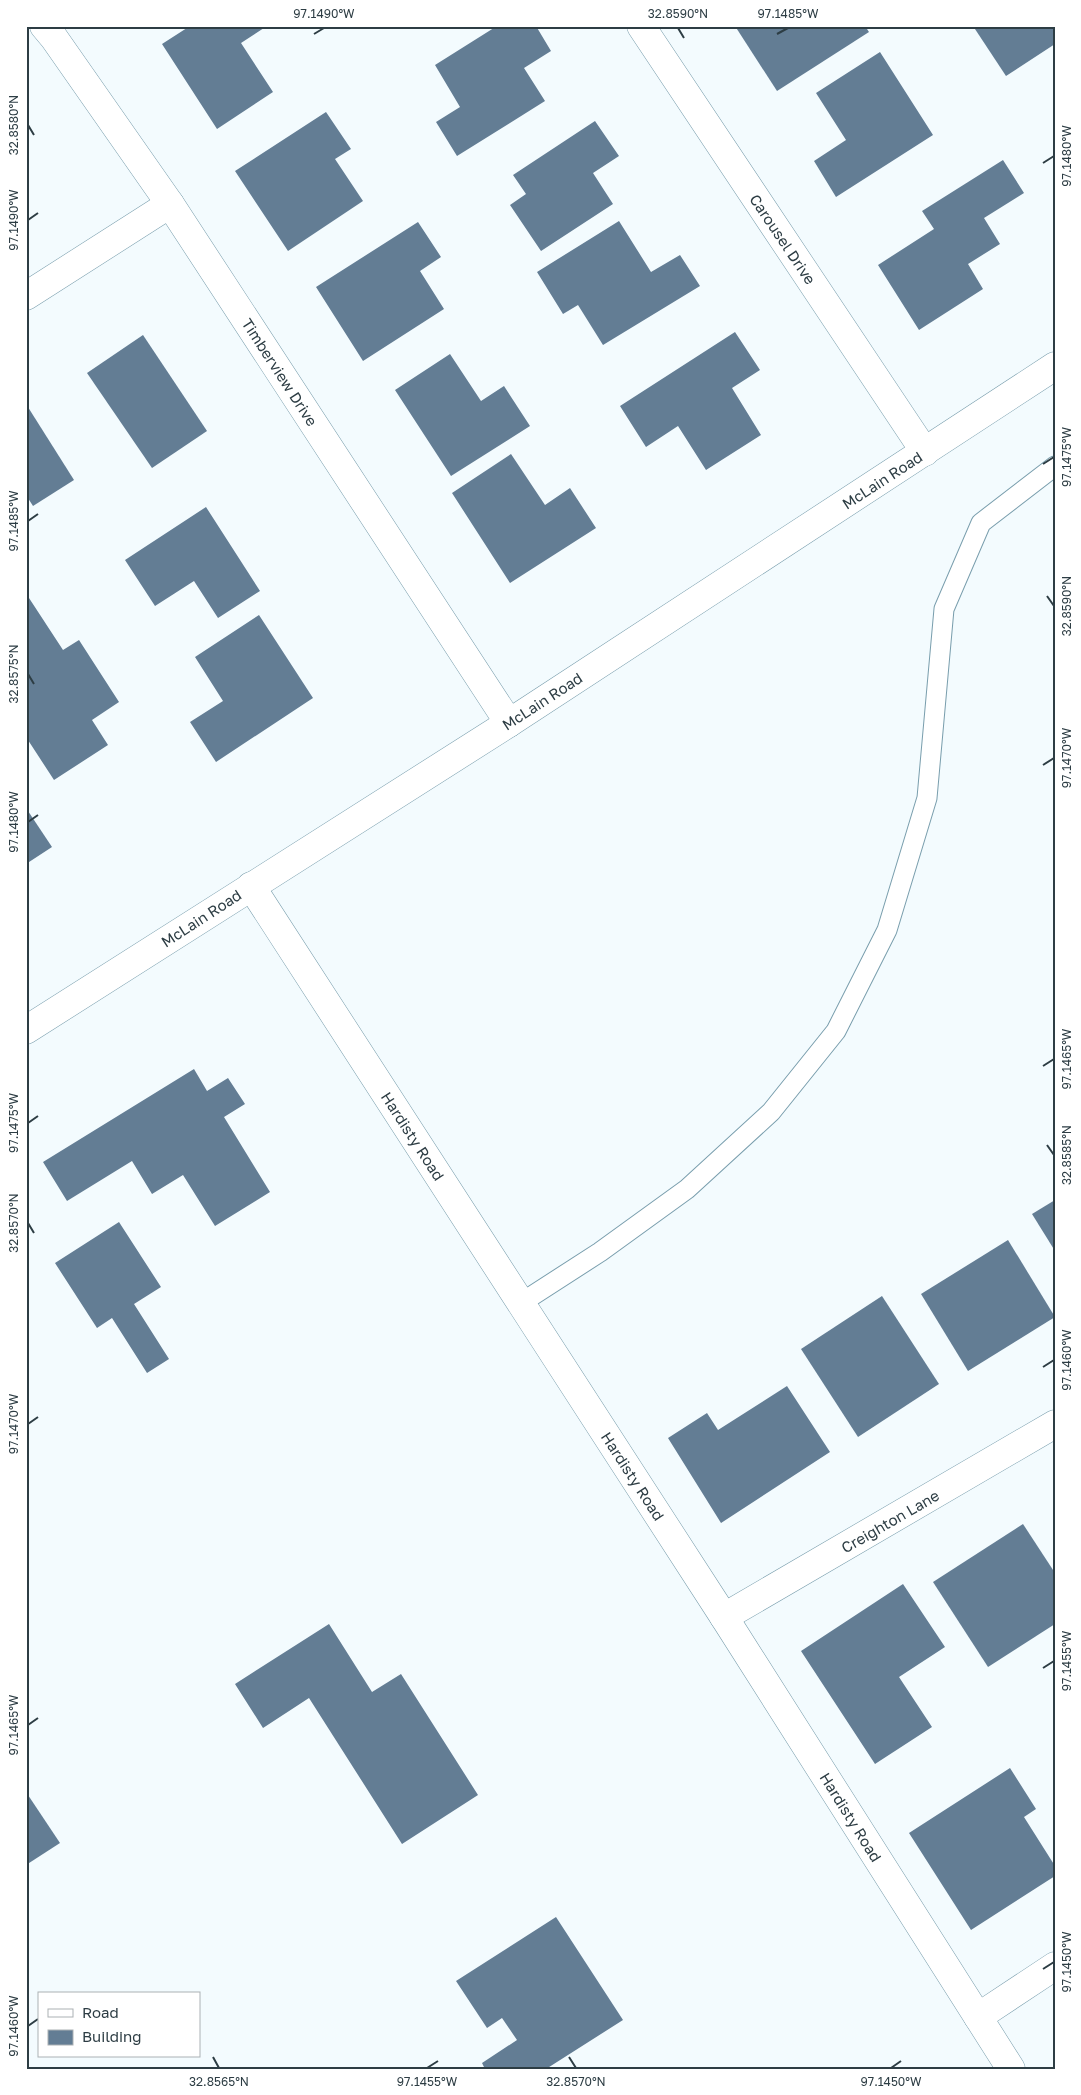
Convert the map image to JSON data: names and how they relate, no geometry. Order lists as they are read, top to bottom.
{
  "streets": {
    "street": [
      "Carousel Drive",
      "Timberview Drive",
      "McLain Road",
      "Hardisty Road",
      "Creighton Lane"
    ]
  },
  "crossings": [
    ["Carousel Drive", "McLain Road"],
    ["Timberview Drive", "McLain Road"],
    ["McLain Road", "Hardisty Road"],
    ["Hardisty Road", "Creighton Lane"]
  ],
  "legend": ["Road", "Building"],
  "coordinates": [
    "97.1490°W",
    "32.8590°N",
    "97.1485°W",
    "32.8580°N",
    "97.1480°W",
    "97.1475°W",
    "32.8575°N",
    "97.1470°W",
    "97.1465°W",
    "32.8585°N",
    "32.8570°N",
    "97.1460°W",
    "97.1455°W",
    "97.1450°W",
    "32.8565°N"
  ]
}
